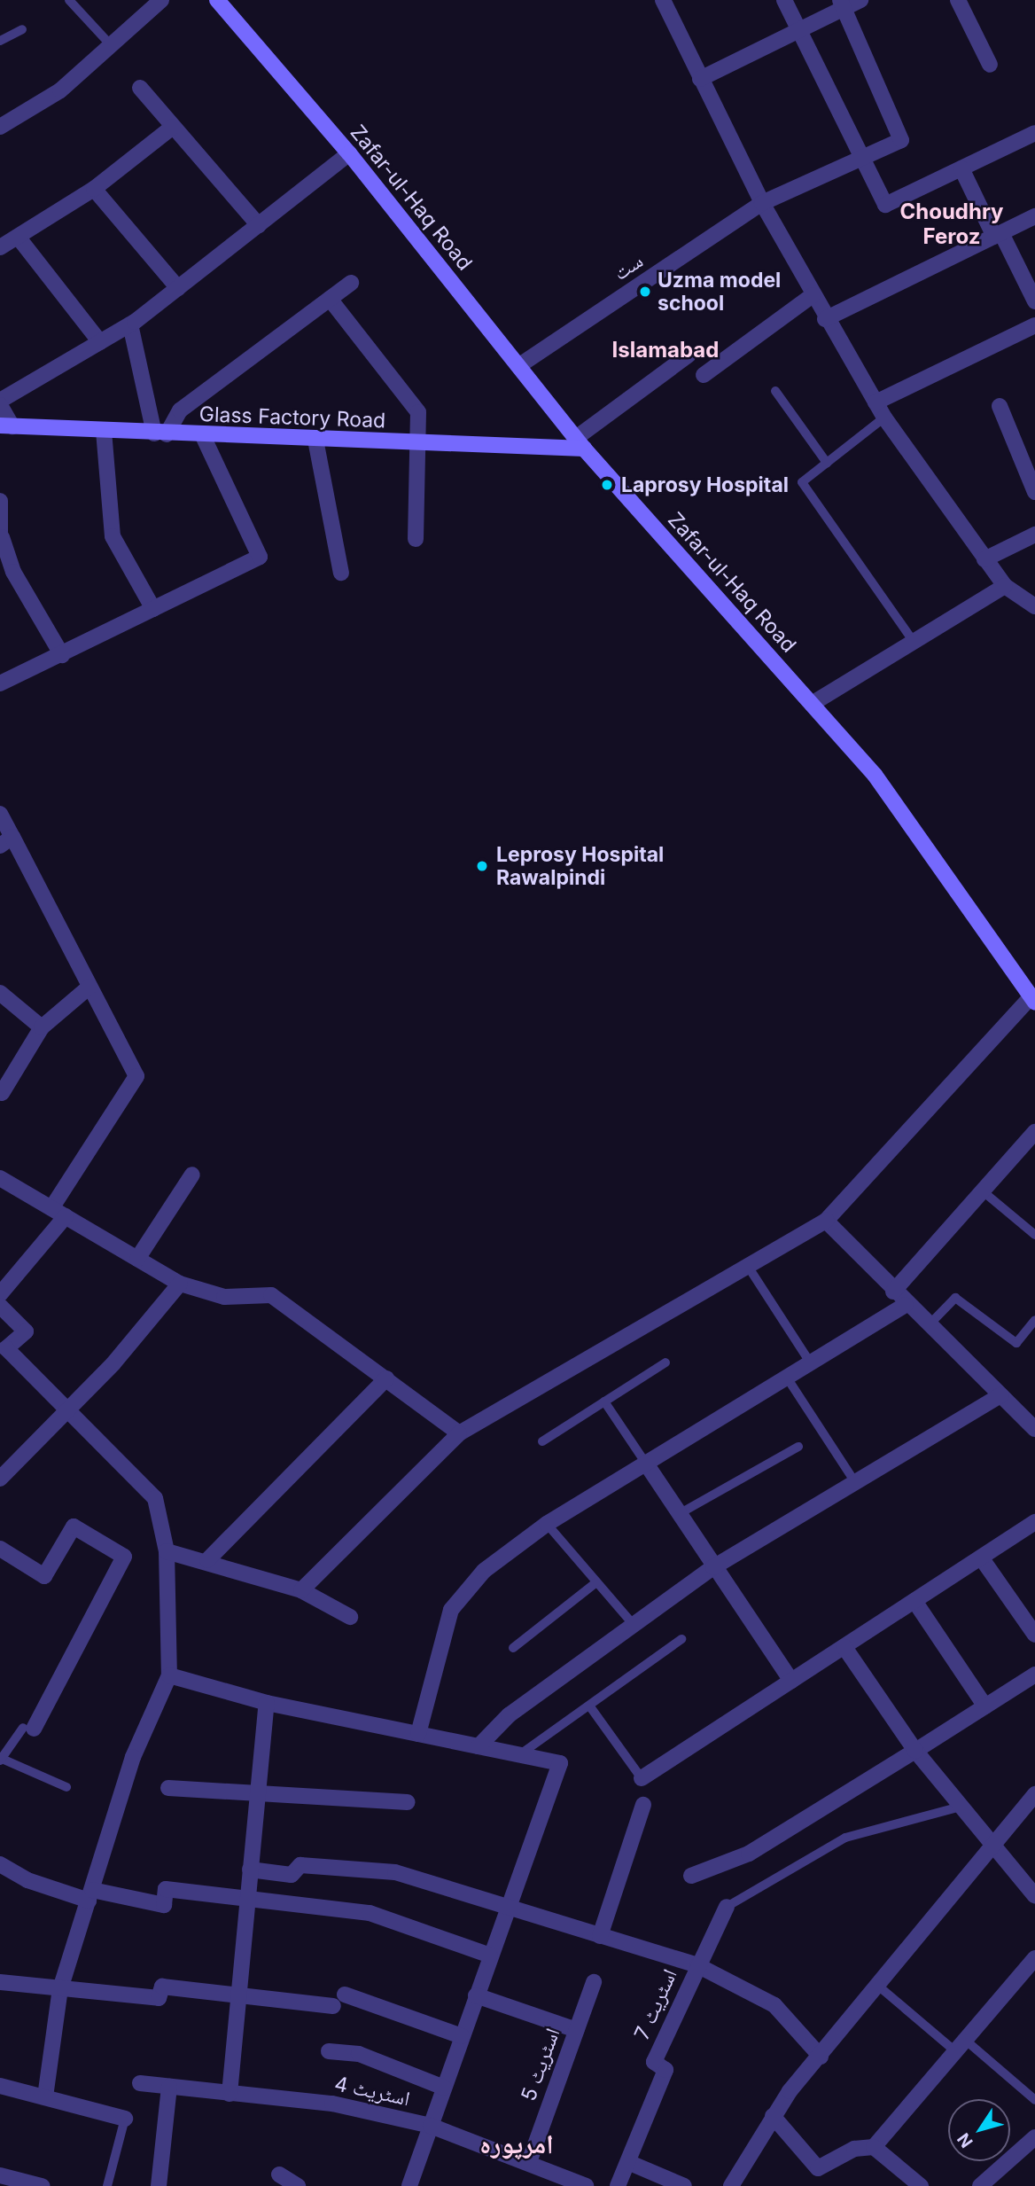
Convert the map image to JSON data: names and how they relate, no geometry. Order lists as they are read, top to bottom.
{
  "streets": {
    "street": [
      "Zafar-ul-Haq Road",
      "ست",
      "Glass Factory Road",
      "اسٹریٹ 7",
      "اسٹریٹ 5",
      "اسٹریٹ 4"
    ]
  },
  "crossings": [
    ["Zafar-ul-Haq Road", "ست"],
    ["Zafar-ul-Haq Road", "Glass Factory Road"],
    ["اسٹریٹ 5", "اسٹریٹ 4"]
  ],
  "districts": ["Choudhry Feroz", "Islamabad", "امرپورہ"],
  "places": ["Uzma model school", "Laprosy Hospital", "Leprosy Hospital Rawalpindi"],
  "north": "bottom left"
}
